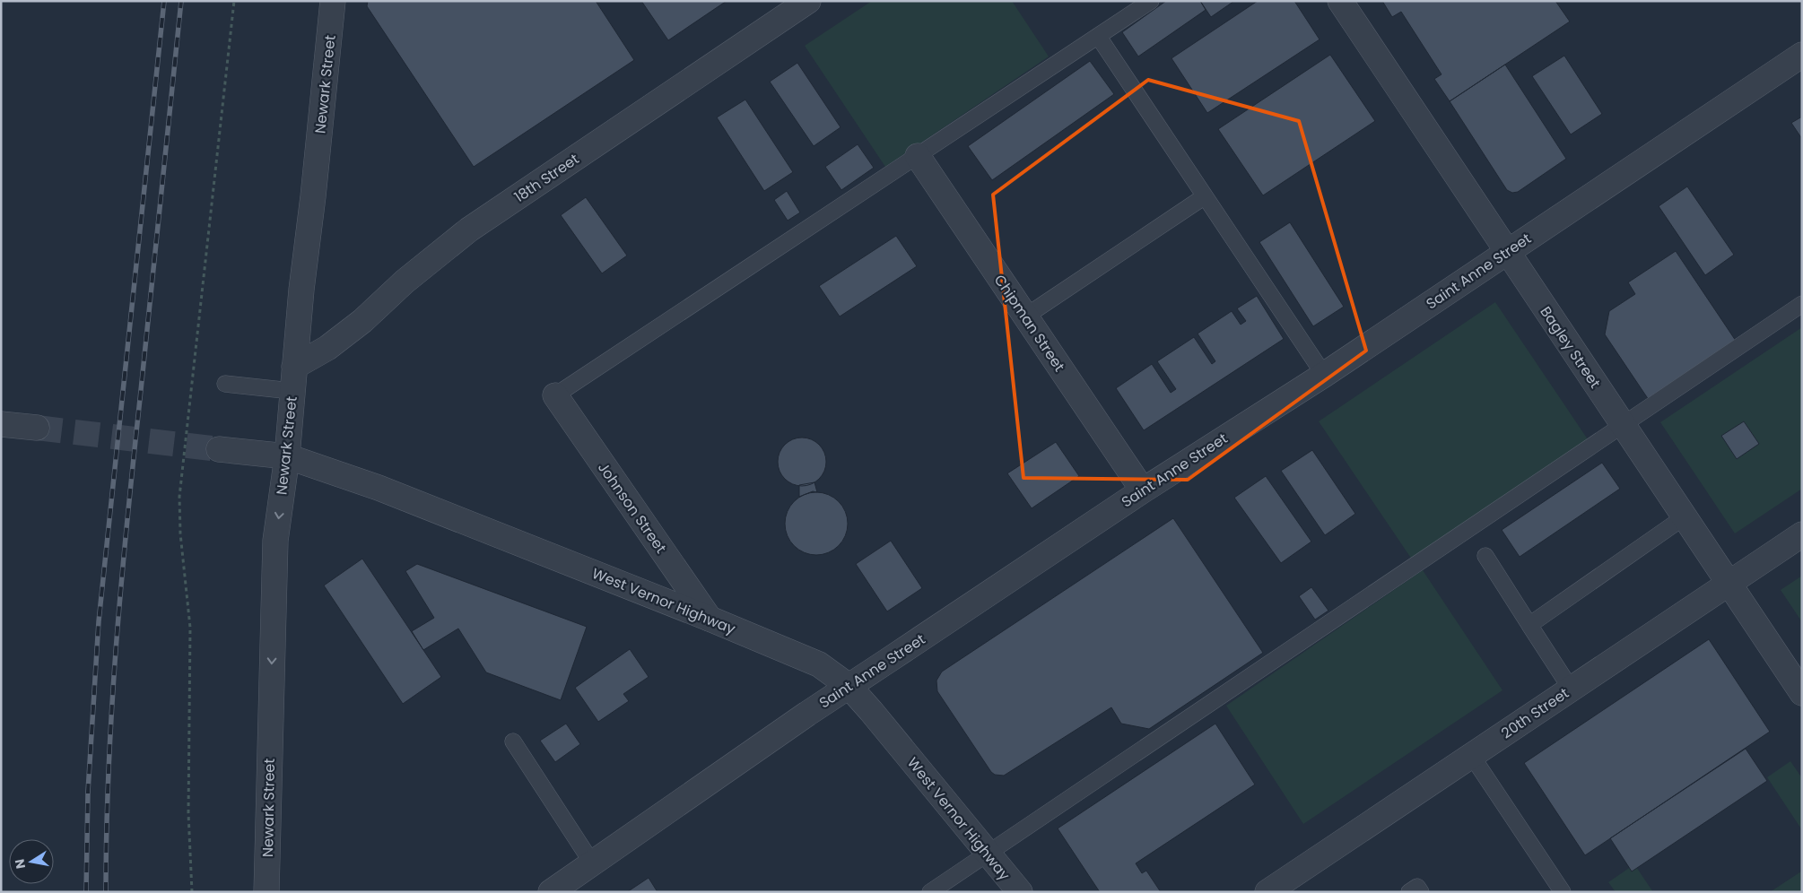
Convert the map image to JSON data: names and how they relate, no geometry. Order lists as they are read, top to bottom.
{
  "streets": {
    "street": [
      "Newark Street",
      "18th Street",
      "Saint Anne Street",
      "Chipman Street",
      "Bagley Street",
      "Johnson Street",
      "West Vernor Highway",
      "20th Street"
    ]
  },
  "crossings": [
    ["Newark Street", "18th Street"],
    ["Newark Street", "West Vernor Highway"],
    ["Saint Anne Street", "Chipman Street"],
    ["Saint Anne Street", "Bagley Street"],
    ["Saint Anne Street", "West Vernor Highway"],
    ["Bagley Street", "20th Street"],
    ["Johnson Street", "West Vernor Highway"]
  ],
  "one_way": ["Newark Street"],
  "north": "left"
}
